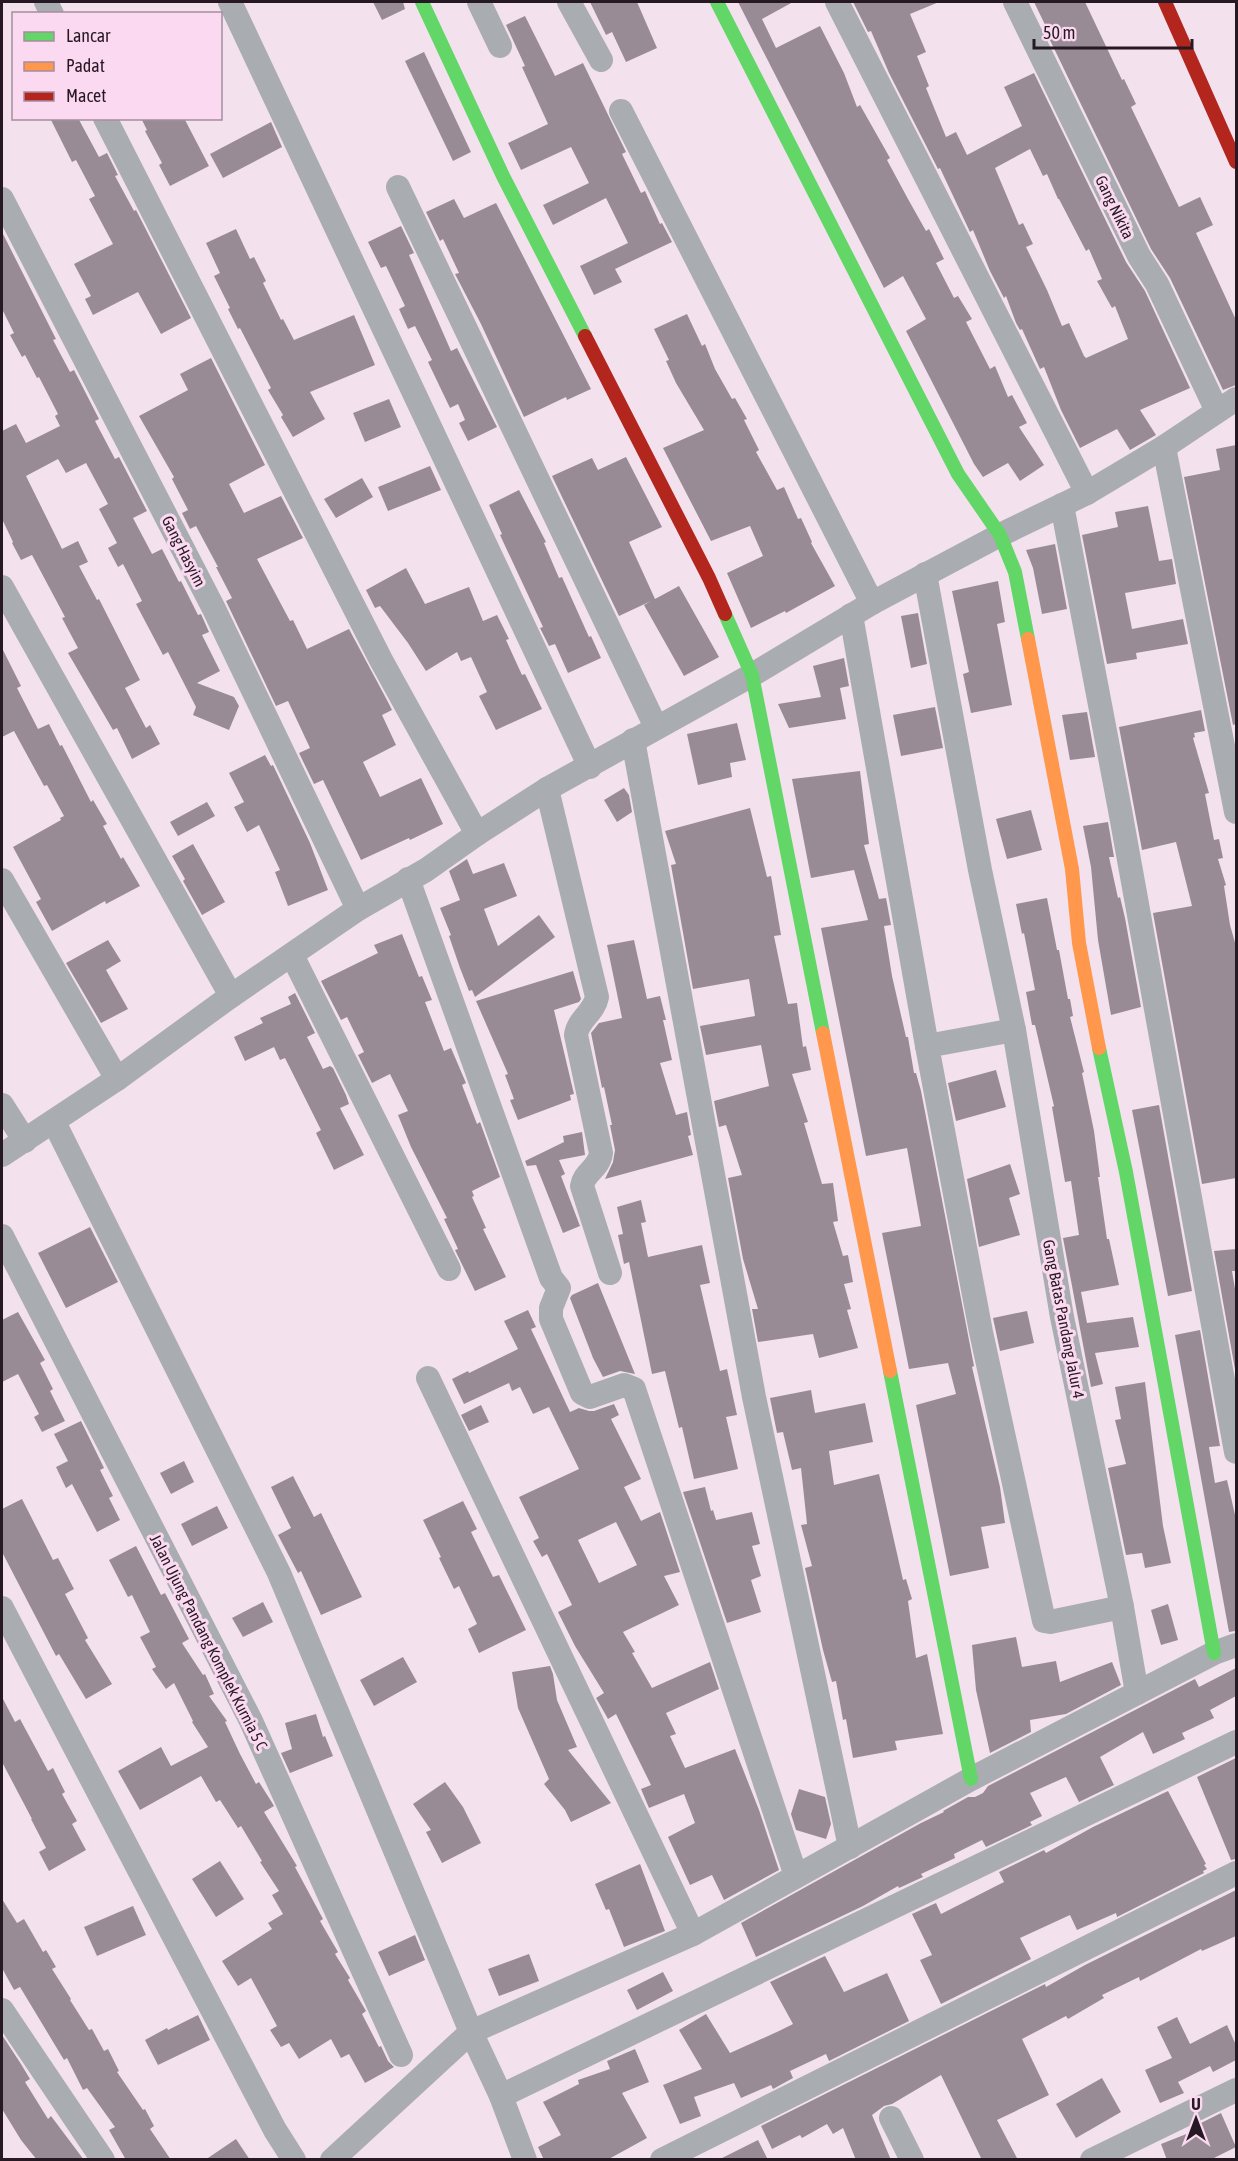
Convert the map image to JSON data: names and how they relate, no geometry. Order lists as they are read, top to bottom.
{
  "streets": {
    "street": [
      "Gang Nikita",
      "Gang Hasyim",
      "Gang Batas Pandang Jalur 4",
      "Jalan Ujung Pandang Komplek Kurnia 5 C"
    ]
  },
  "legend": ["Lancar", "Padat", "Macet"],
  "scale_bar": "50 m",
  "north": "top"
}
